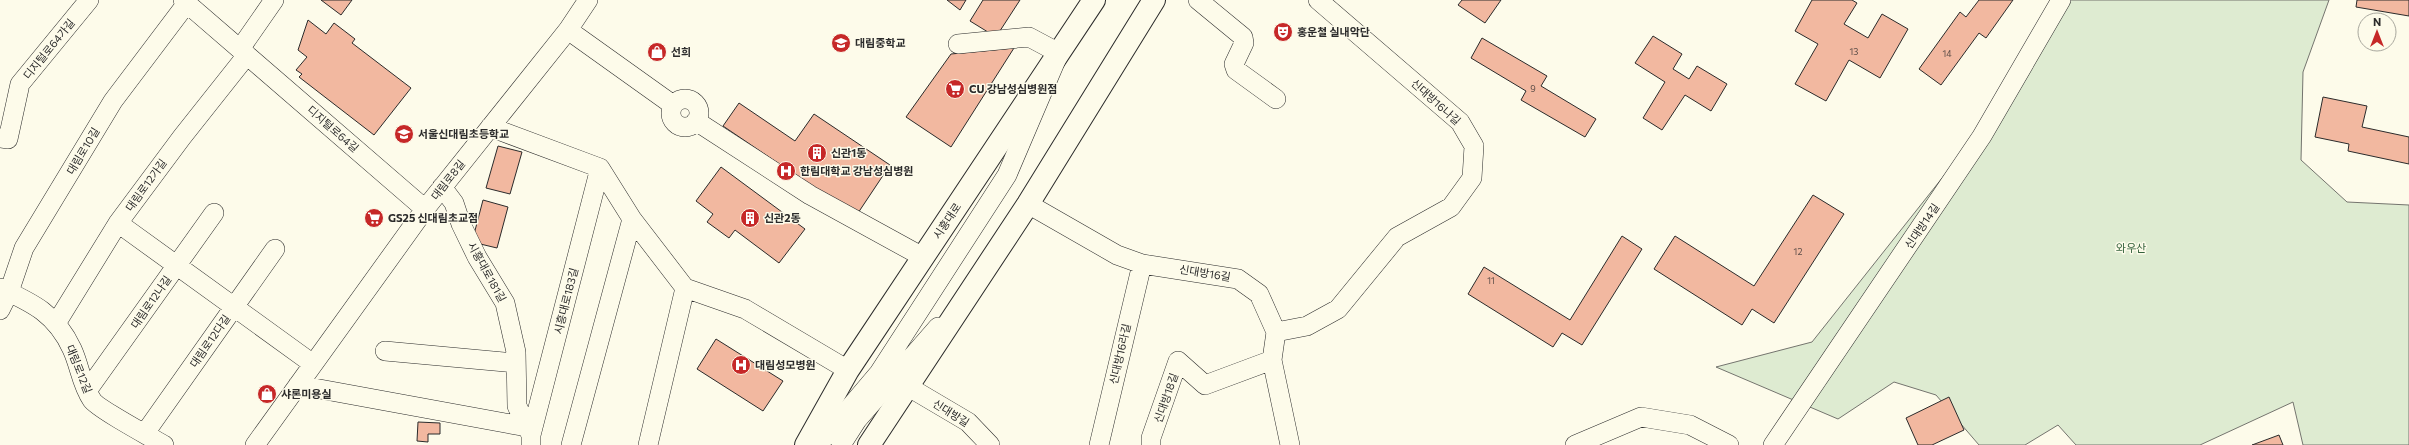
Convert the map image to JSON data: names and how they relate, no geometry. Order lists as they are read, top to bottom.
{
  "streets": {
    "main road": ["시흥대로"],
    "street": [
      "디지털로64가길",
      "신대방16나길",
      "디지털로64길",
      "대림로10길",
      "대림로8길",
      "대림로12가길",
      "신대방14길",
      "시흥대로181길",
      "신대방16길",
      "시흥대로183길",
      "대림로12나길",
      "대림로12다길",
      "신대방16라길",
      "대림로12길",
      "신대방18길",
      "신대방길"
    ]
  },
  "crossings": [
    ["신대방16나길", "신대방16길"],
    ["디지털로64길", "대림로10길"],
    ["디지털로64길", "대림로8길"],
    ["디지털로64길", "대림로12가길"],
    ["대림로10길", "대림로12길"],
    ["대림로8길", "시흥대로181길"],
    ["대림로12가길", "대림로12길"],
    ["시흥대로181길", "시흥대로183길"],
    ["신대방16길", "신대방16라길"],
    ["대림로12나길", "대림로12길"],
    ["대림로12다길", "대림로12길"]
  ],
  "parks": ["와우산"],
  "places": {
    "theatre": ["홍운철 실내악단"],
    "school or university": ["대림중학교", "서울신대림초등학교"],
    "shop": ["선희", "샤론미용실"],
    "supermarket": ["CU 강남성심병원점", "GS25 신대림초교점"],
    "building": ["신관1동", "신관2동"],
    "hospital": ["한림대학교 강남성심병원", "대림성모병원"]
  },
  "house_numbers": [
    "13",
    "14",
    "9",
    "12",
    "11"
  ],
  "north": "top"
}
